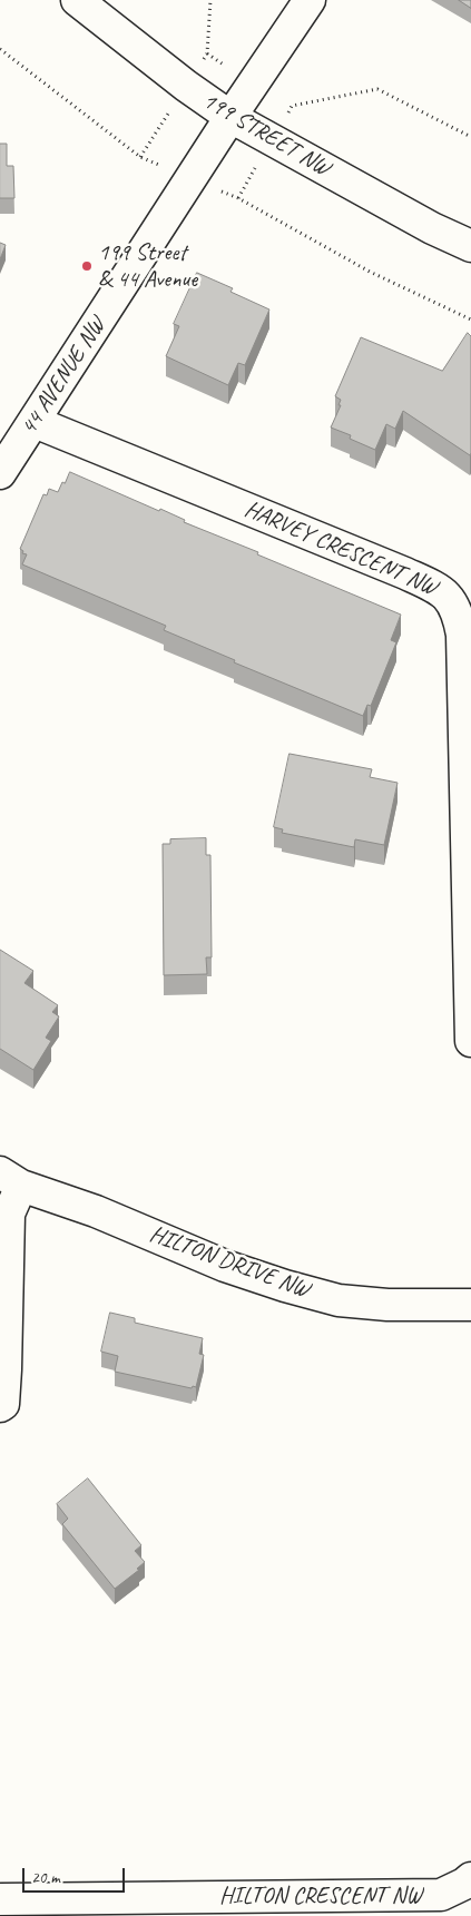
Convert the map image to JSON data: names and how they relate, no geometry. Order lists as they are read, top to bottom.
{
  "streets": {
    "street": [
      "199 STREET NW",
      "44 AVENUE NW",
      "HARVEY CRESCENT NW",
      "HILTON DRIVE NW",
      "HILTON CRESCENT NW"
    ]
  },
  "crossings": [
    ["199 STREET NW", "44 AVENUE NW"],
    ["44 AVENUE NW", "HARVEY CRESCENT NW"]
  ],
  "places": ["199 Street & 44 Avenue"],
  "scale_bar": "20 m"
}
